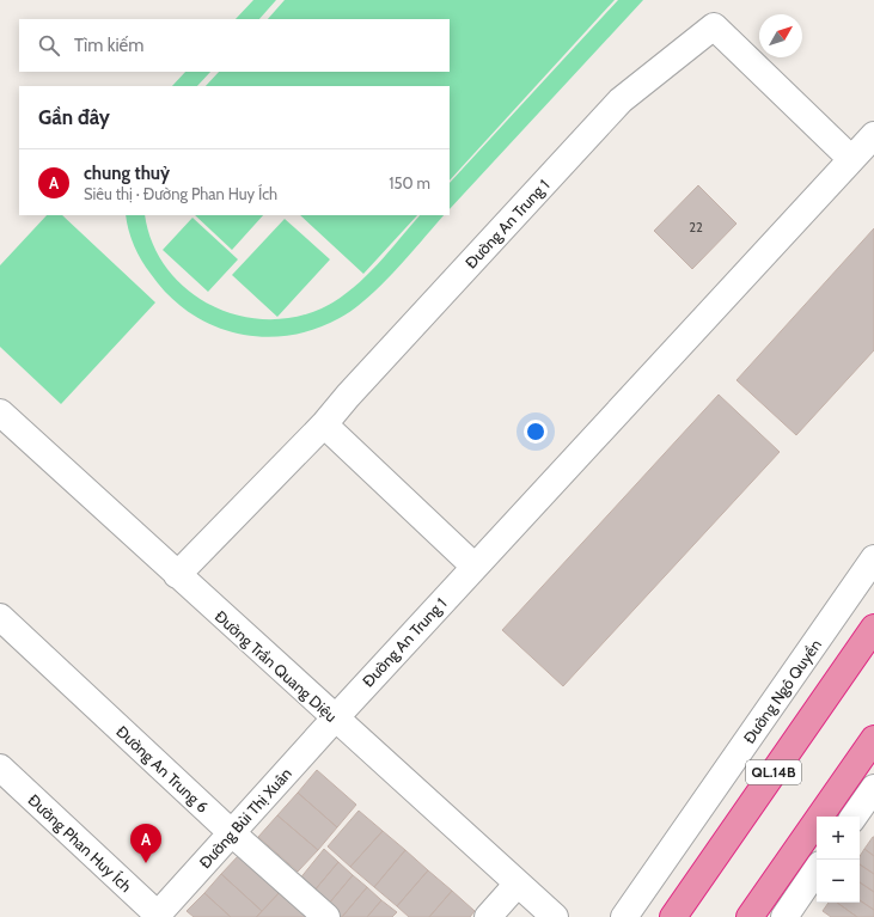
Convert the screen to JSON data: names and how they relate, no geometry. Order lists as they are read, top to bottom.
{
  "streets": {
    "highway": ["QL.14B"],
    "street": [
      "Đường An Trung 1",
      "Đường Trần Quang Diệu",
      "Đường Ngô Quyền",
      "Đường An Trung 6",
      "Đường Bùi Thị Xuân",
      "Đường Phan Huy Ích"
    ]
  },
  "crossings": [
    ["Đường An Trung 1", "Đường Trần Quang Diệu"],
    ["Đường An Trung 1", "Đường Bùi Thị Xuân"],
    ["Đường Trần Quang Diệu", "Đường Bùi Thị Xuân"],
    ["Đường An Trung 6", "Đường Bùi Thị Xuân"],
    ["Đường Bùi Thị Xuân", "Đường Phan Huy Ích"]
  ],
  "house_numbers": ["22"],
  "north": "top right",
  "page": {
    "search": "Tìm kiếm",
    "heading": "Gần đây",
    "list": [
      {
        "mark": "A",
        "name": "chung thuỷ",
        "note": "Siêu thị · Đường Phan Huy Ích",
        "value": "150 m"
      }
    ],
    "map_buttons": ["+", "−"],
    "pins": "A"
  }
}
